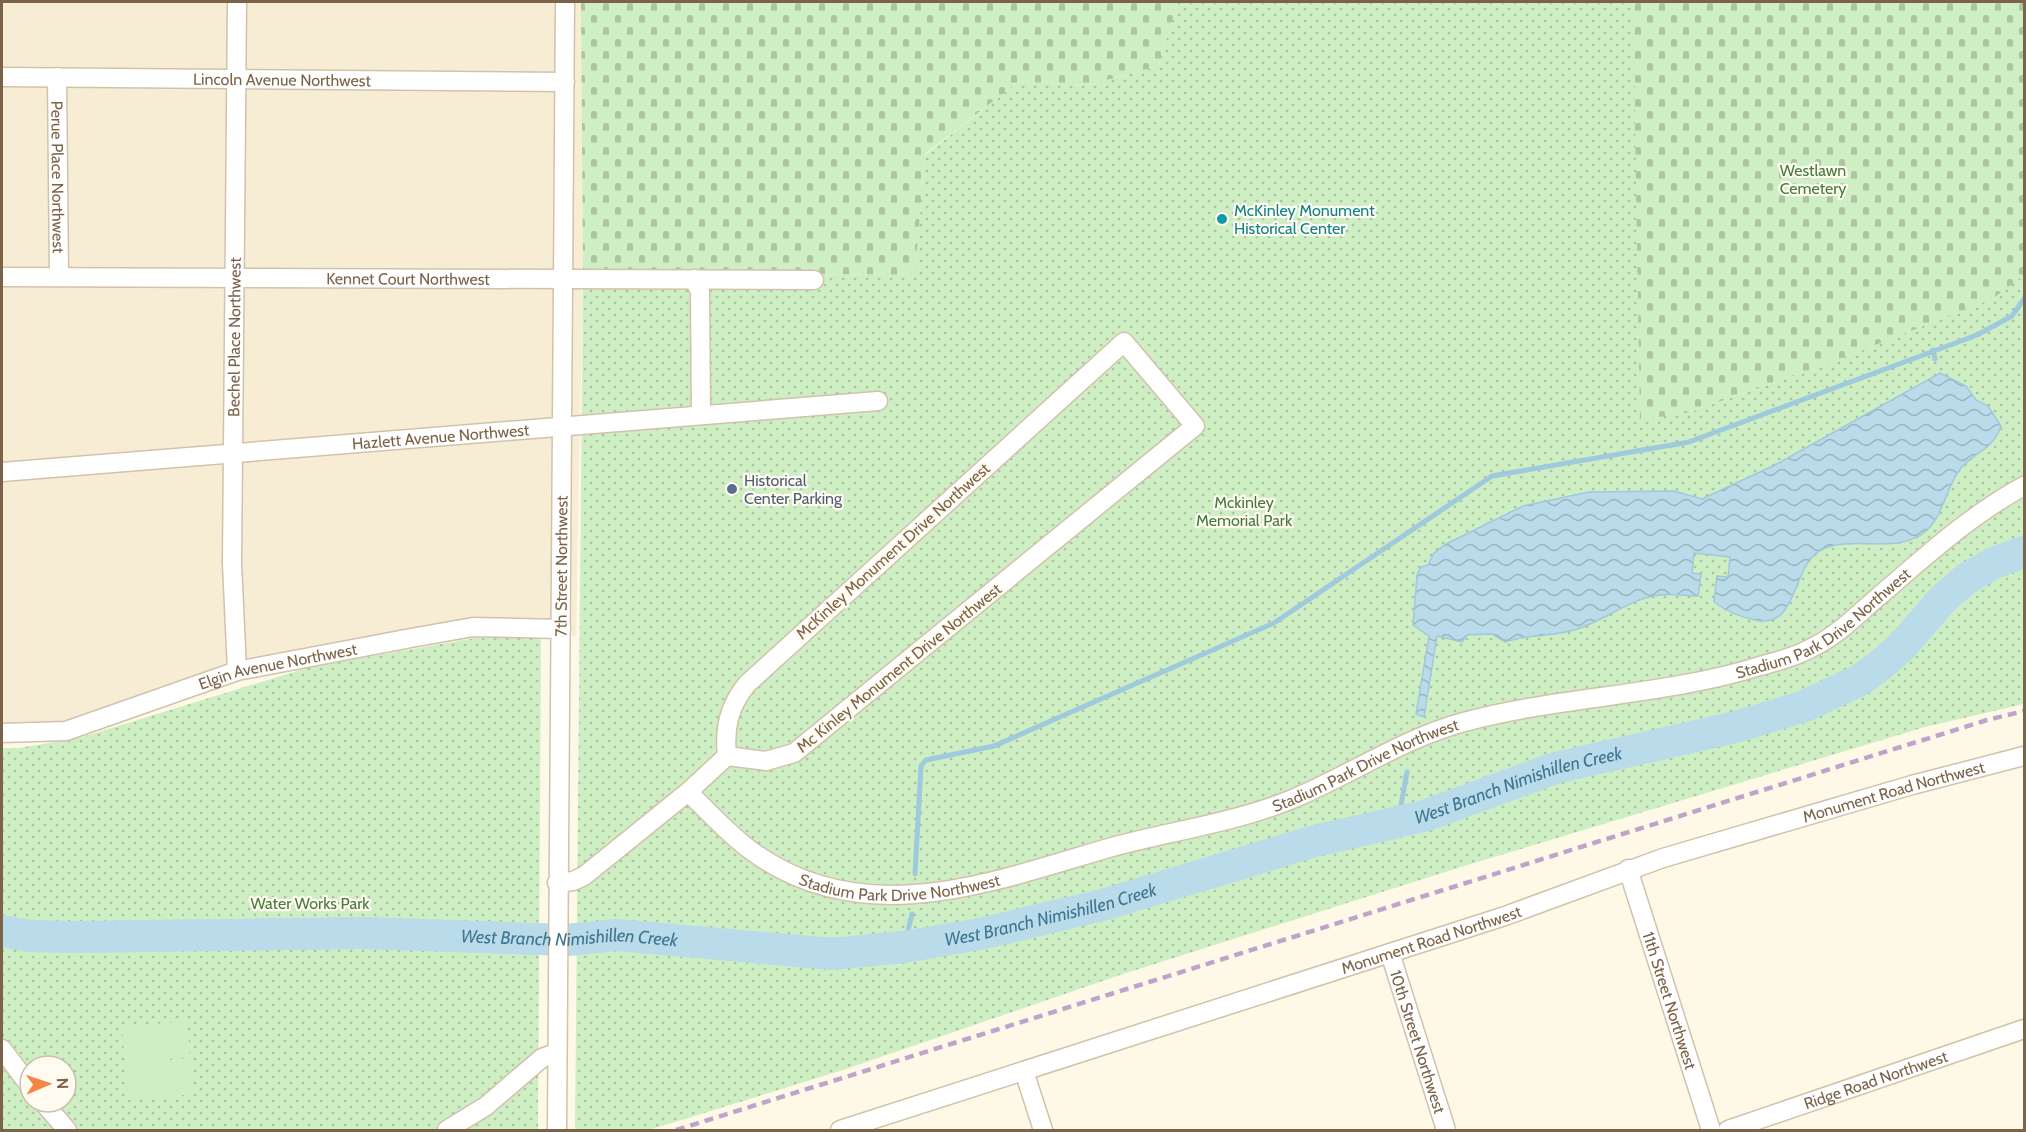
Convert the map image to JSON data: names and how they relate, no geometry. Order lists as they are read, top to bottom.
{
  "streets": {
    "street": [
      "Lincoln Avenue Northwest",
      "Perue Place Northwest",
      "Kennet Court Northwest",
      "Bechel Place Northwest",
      "Hazlett Avenue Northwest",
      "McKinley Monument Drive Northwest",
      "7th Street Northwest",
      "Stadium Park Drive Northwest",
      "Elgin Avenue Northwest",
      "Mc Kinley Monument Drive Northwest",
      "Monument Road Northwest",
      "11th Street Northwest",
      "10th Street Northwest",
      "Ridge Road Northwest"
    ]
  },
  "crossings": [
    ["Lincoln Avenue Northwest", "Perue Place Northwest"],
    ["Lincoln Avenue Northwest", "Bechel Place Northwest"],
    ["Lincoln Avenue Northwest", "7th Street Northwest"],
    ["Perue Place Northwest", "Kennet Court Northwest"],
    ["Kennet Court Northwest", "Bechel Place Northwest"],
    ["Kennet Court Northwest", "7th Street Northwest"],
    ["Bechel Place Northwest", "Hazlett Avenue Northwest"],
    ["Bechel Place Northwest", "Elgin Avenue Northwest"],
    ["Hazlett Avenue Northwest", "7th Street Northwest"],
    ["McKinley Monument Drive Northwest", "Mc Kinley Monument Drive Northwest"],
    ["7th Street Northwest", "Elgin Avenue Northwest"],
    ["Monument Road Northwest", "11th Street Northwest"],
    ["Monument Road Northwest", "10th Street Northwest"]
  ],
  "water": ["West Branch Nimishillen Creek"],
  "parks": ["Westlawn Cemetery", "Mckinley Memorial Park", "Water Works Park"],
  "places": ["McKinley Monument Historical Center", "Historical Center Parking"],
  "north": "right"
}
